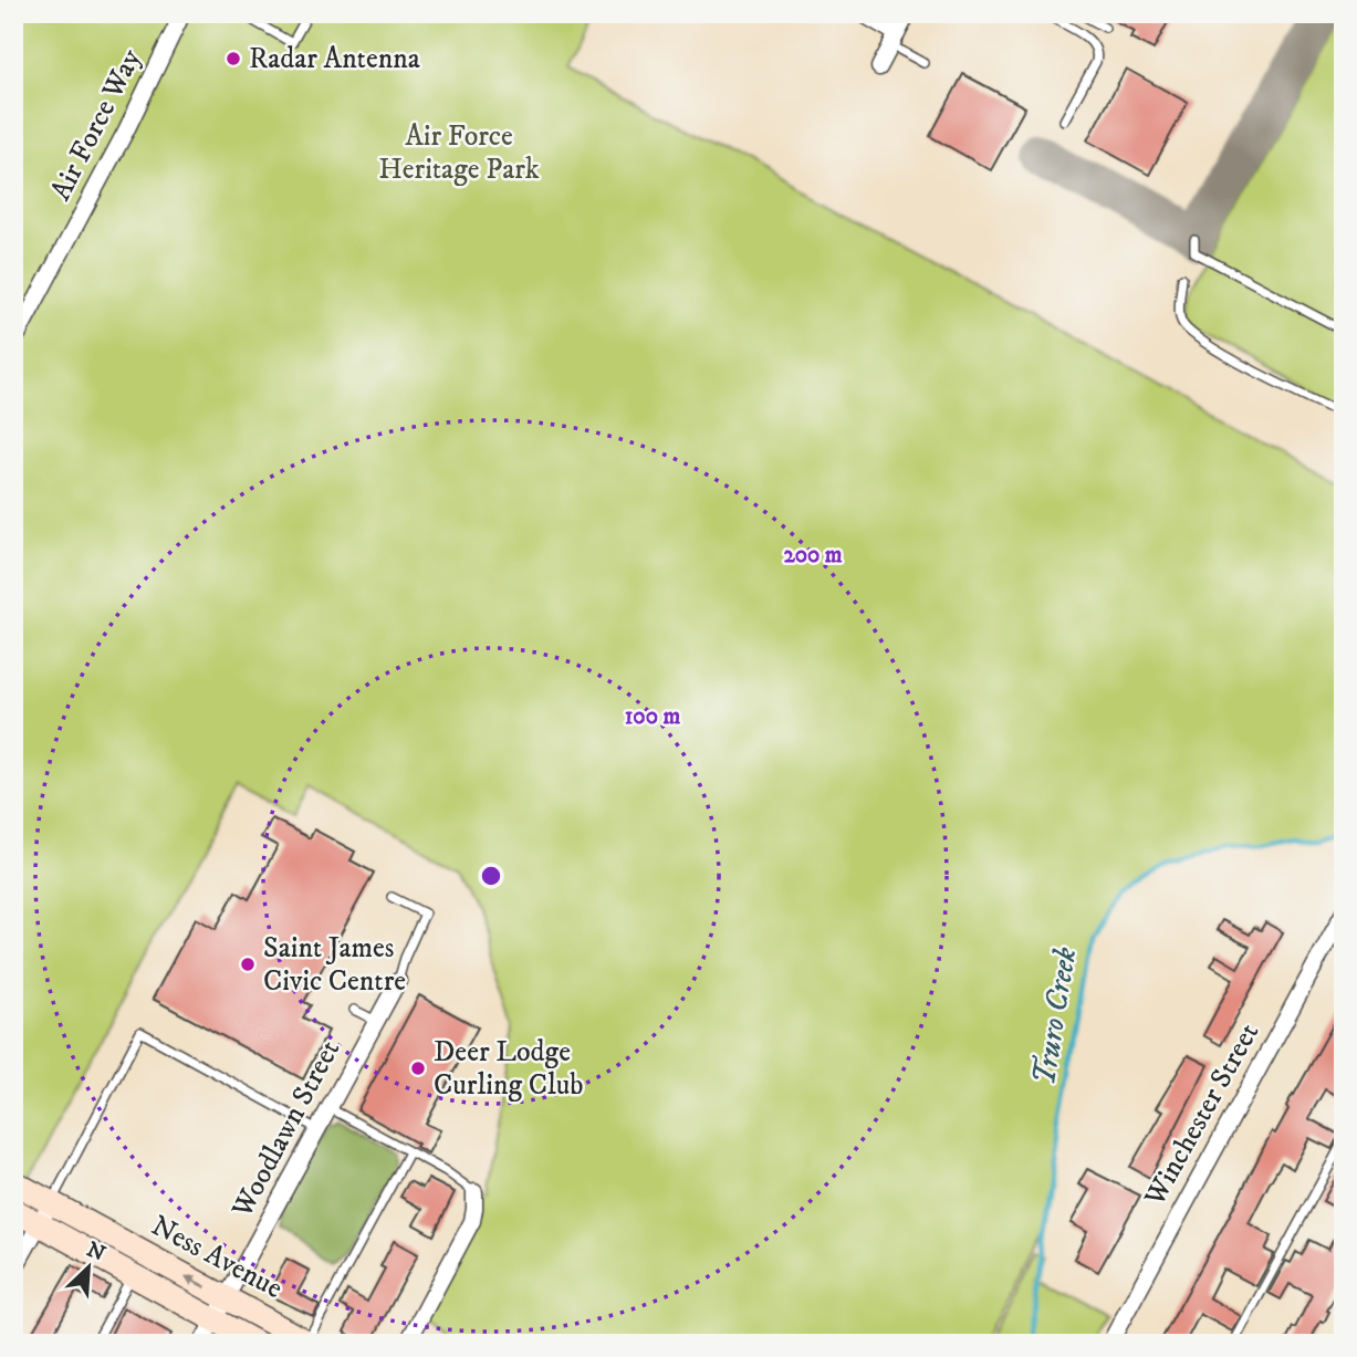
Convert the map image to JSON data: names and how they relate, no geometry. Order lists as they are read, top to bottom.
{
  "streets": {
    "main road": ["Ness Avenue"],
    "street": ["Air Force Way", "Winchester Street", "Woodlawn Street"]
  },
  "crossings": [
    ["Woodlawn Street", "Ness Avenue"]
  ],
  "water": ["Truro Creek"],
  "parks": ["Air Force Heritage Park"],
  "places": ["Radar Antenna", "Saint James Civic Centre", "Deer Lodge Curling Club"],
  "north": "top right",
  "rings": ["200 m", "100 m"]
}
